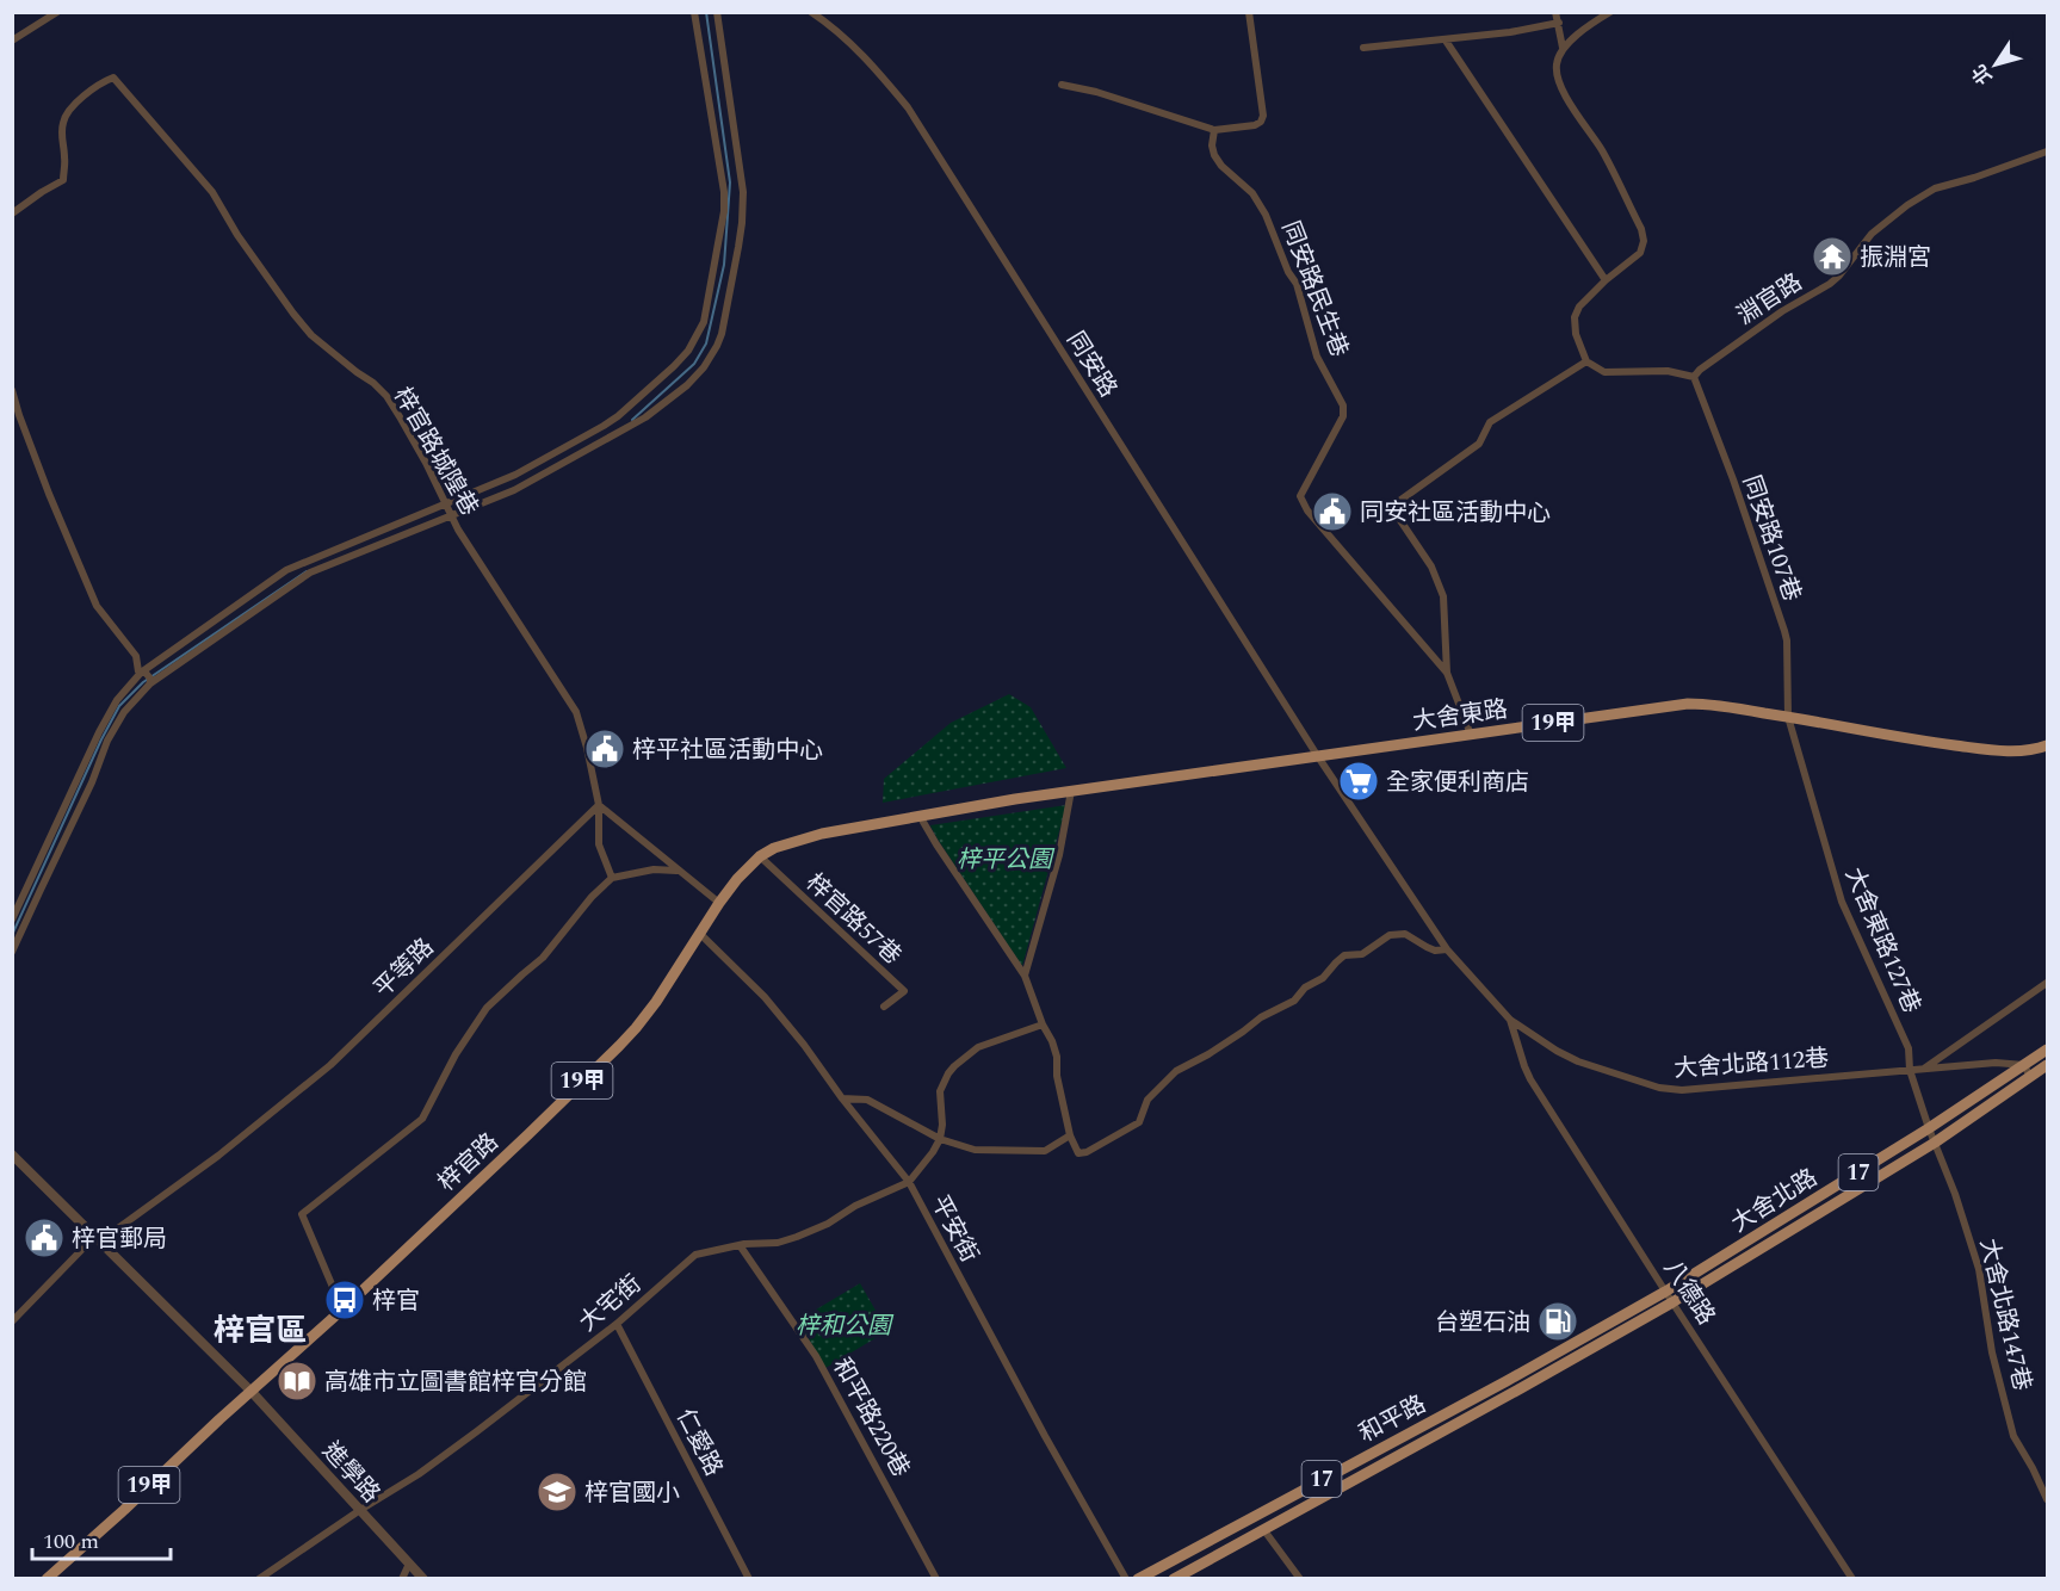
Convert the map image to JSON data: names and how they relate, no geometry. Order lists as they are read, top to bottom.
{
  "streets": {
    "main road": [
      "大舍東路",
      "19甲",
      "梓官路",
      "17",
      "大舍北路",
      "和平路"
    ],
    "street": [
      "同安路民生巷",
      "淵官路",
      "同安路",
      "梓官路城隍巷",
      "同安路107巷",
      "梓官路57巷",
      "大舍東路127巷",
      "平等路",
      "大舍北路112巷",
      "平安街",
      "八德路",
      "大宅街",
      "大舍北路147巷",
      "和平路220巷",
      "仁愛路",
      "進學路"
    ]
  },
  "crossings": [
    ["淵官路", "同安路107巷"],
    ["同安路", "大舍東路"],
    ["同安路", "大舍北路112巷"],
    ["梓官路城隍巷", "平等路"],
    ["同安路107巷", "大舍東路"],
    ["同安路107巷", "大舍東路127巷"],
    ["大舍東路", "大舍東路127巷"],
    ["大舍東路", "大舍北路112巷"],
    ["大舍東路", "梓官路"],
    ["梓官路57巷", "梓官路"],
    ["大舍東路127巷", "大舍北路112巷"],
    ["大舍東路127巷", "大舍北路"],
    ["大舍東路127巷", "大舍北路147巷"],
    ["平等路", "進學路"],
    ["大舍北路112巷", "大舍北路"],
    ["大舍北路112巷", "八德路"],
    ["梓官路", "平安街"],
    ["梓官路", "進學路"],
    ["大舍北路", "八德路"],
    ["大舍北路", "大舍北路147巷"],
    ["大舍北路", "和平路"],
    ["平安街", "大宅街"],
    ["八德路", "和平路"],
    ["大宅街", "和平路220巷"],
    ["大宅街", "仁愛路"],
    ["大宅街", "進學路"]
  ],
  "districts": ["梓官區"],
  "parks": ["梓平公園", "梓和公園"],
  "places": {
    "temple": ["振淵宮"],
    "public building": ["同安社區活動中心", "梓平社區活動中心", "梓官郵局"],
    "supermarket": ["全家便利商店"],
    "bus stop": ["梓官"],
    "fuel station": ["台塑石油"],
    "library": ["高雄市立圖書館梓官分館"],
    "school or university": ["梓官國小"]
  },
  "scale_bar": "100 m",
  "north": "bottom left"
}
